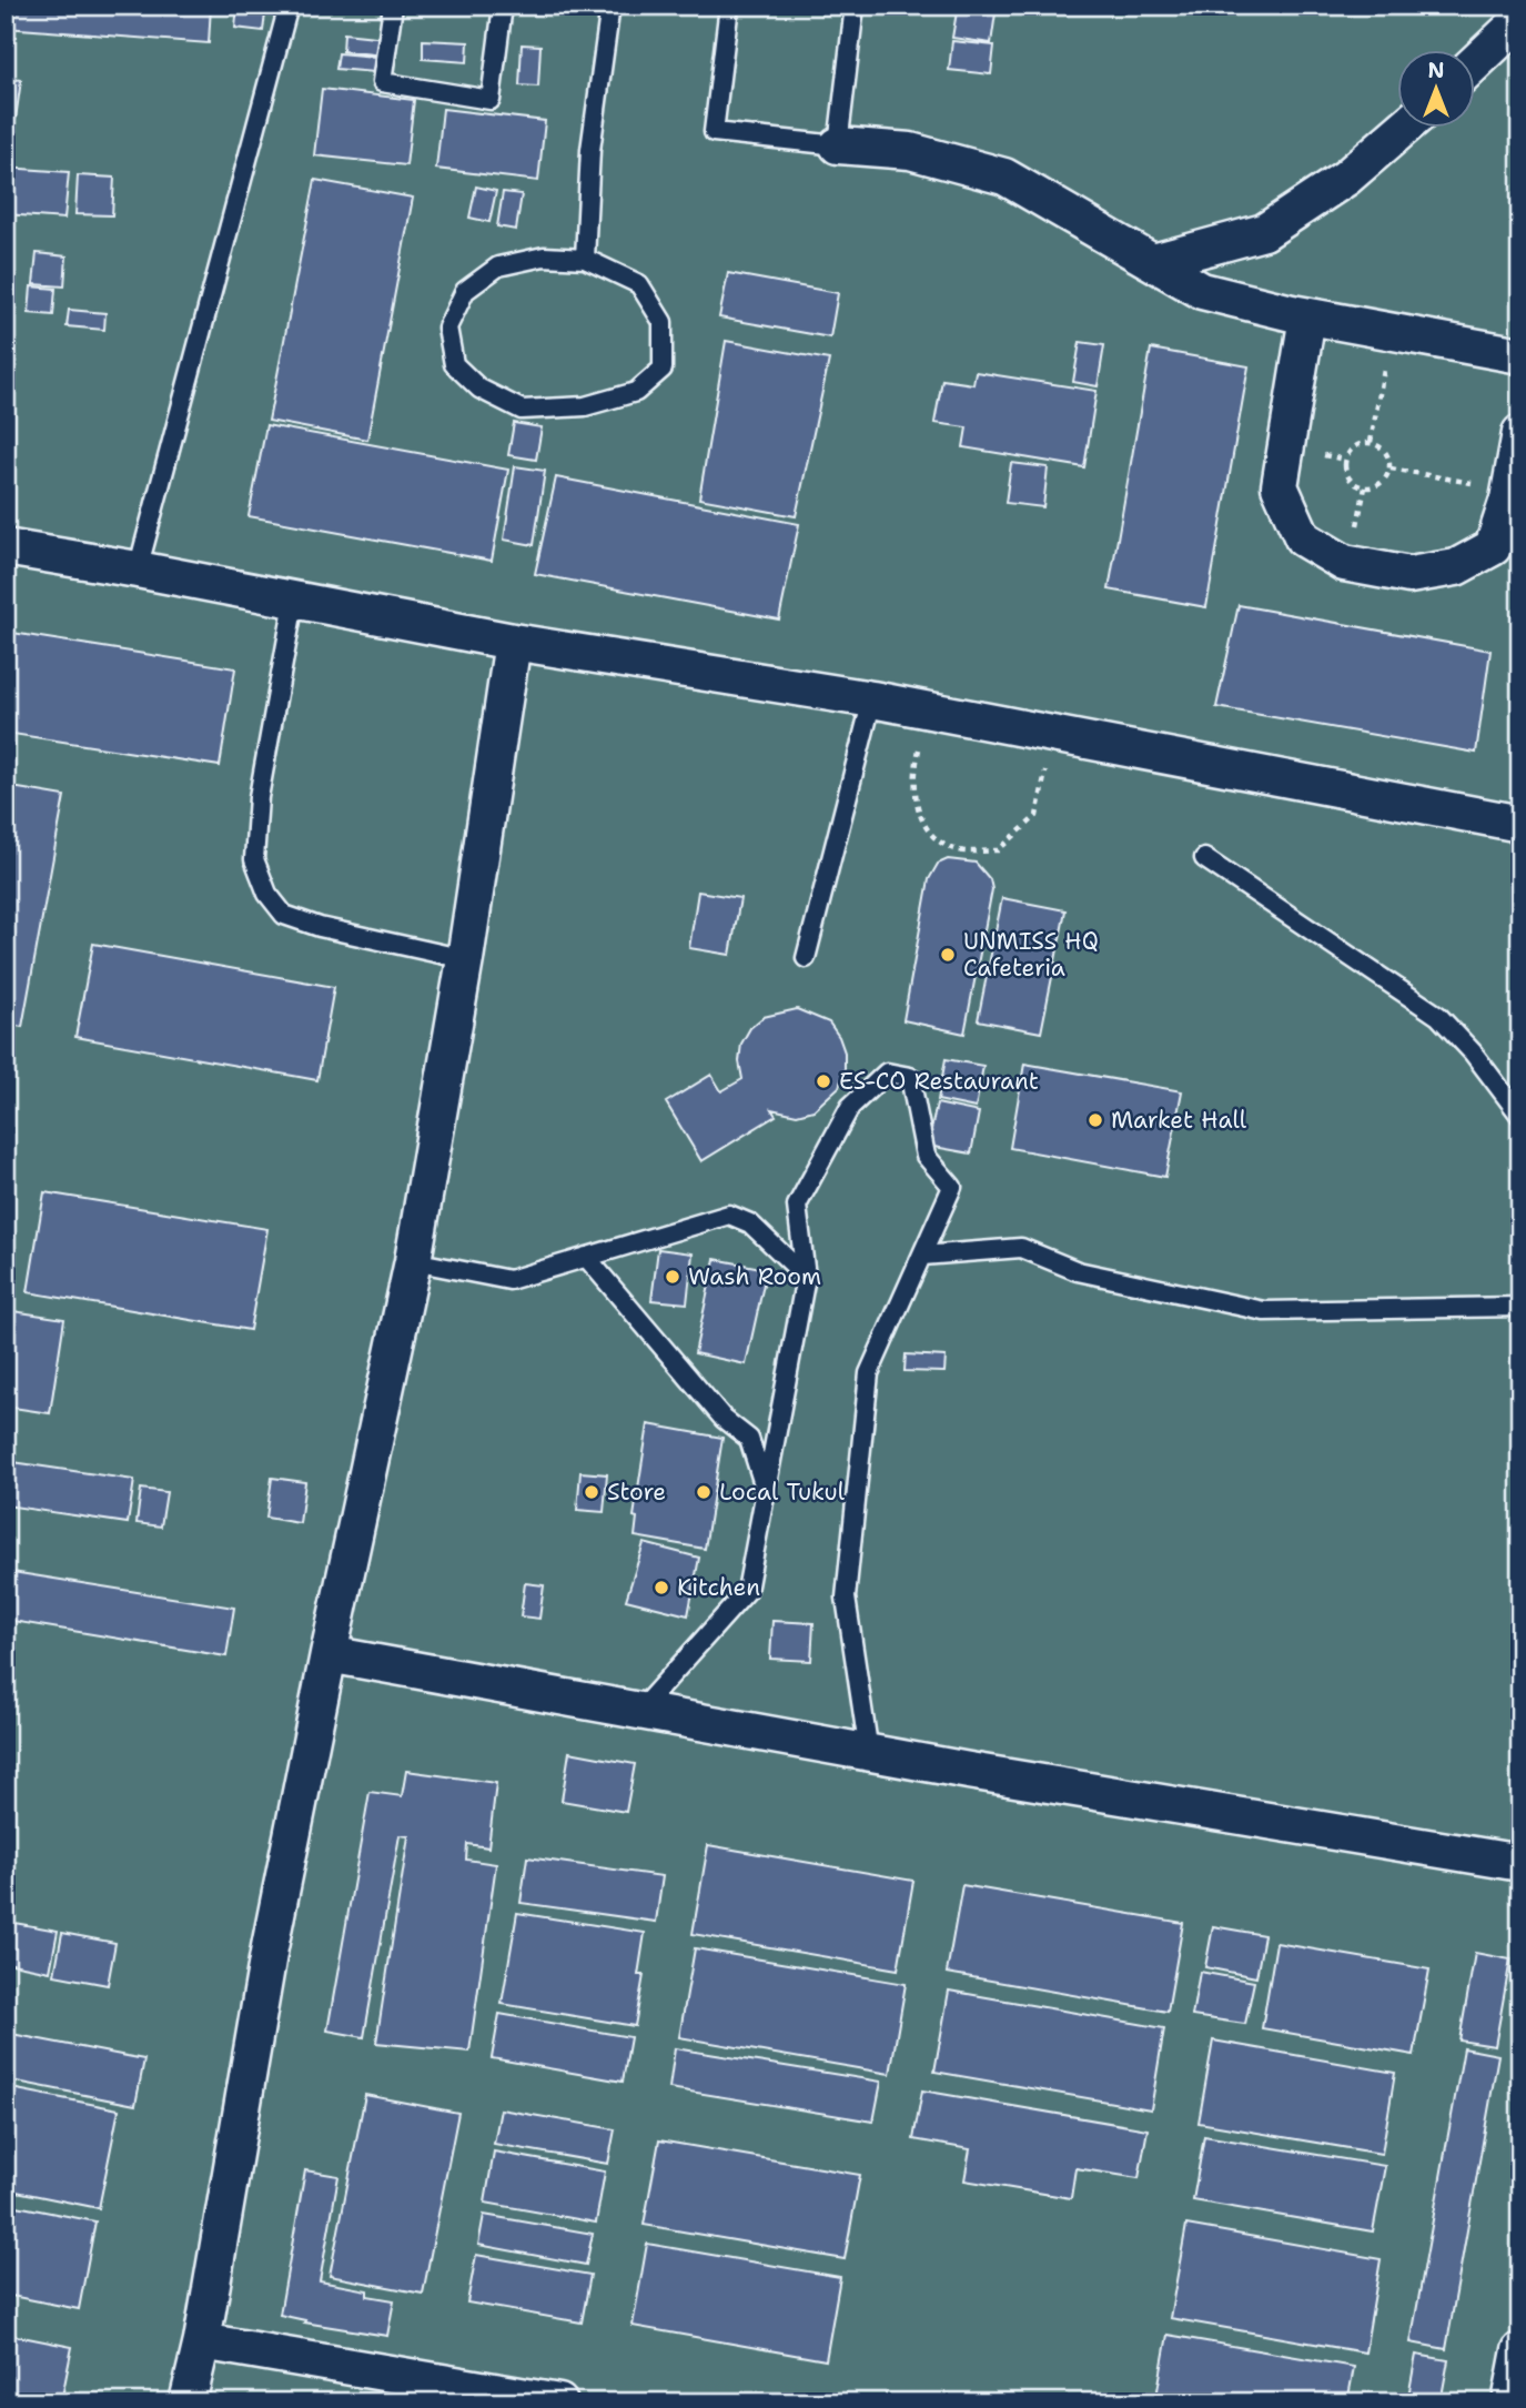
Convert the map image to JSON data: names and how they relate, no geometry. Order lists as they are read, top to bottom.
{
  "places": [
    "UNMISS HQ Cafeteria",
    "ES-CO Restaurant",
    "Market Hall",
    "Wash Room",
    "Store",
    "Local Tukul",
    "Kitchen"
  ],
  "north": "top"
}
